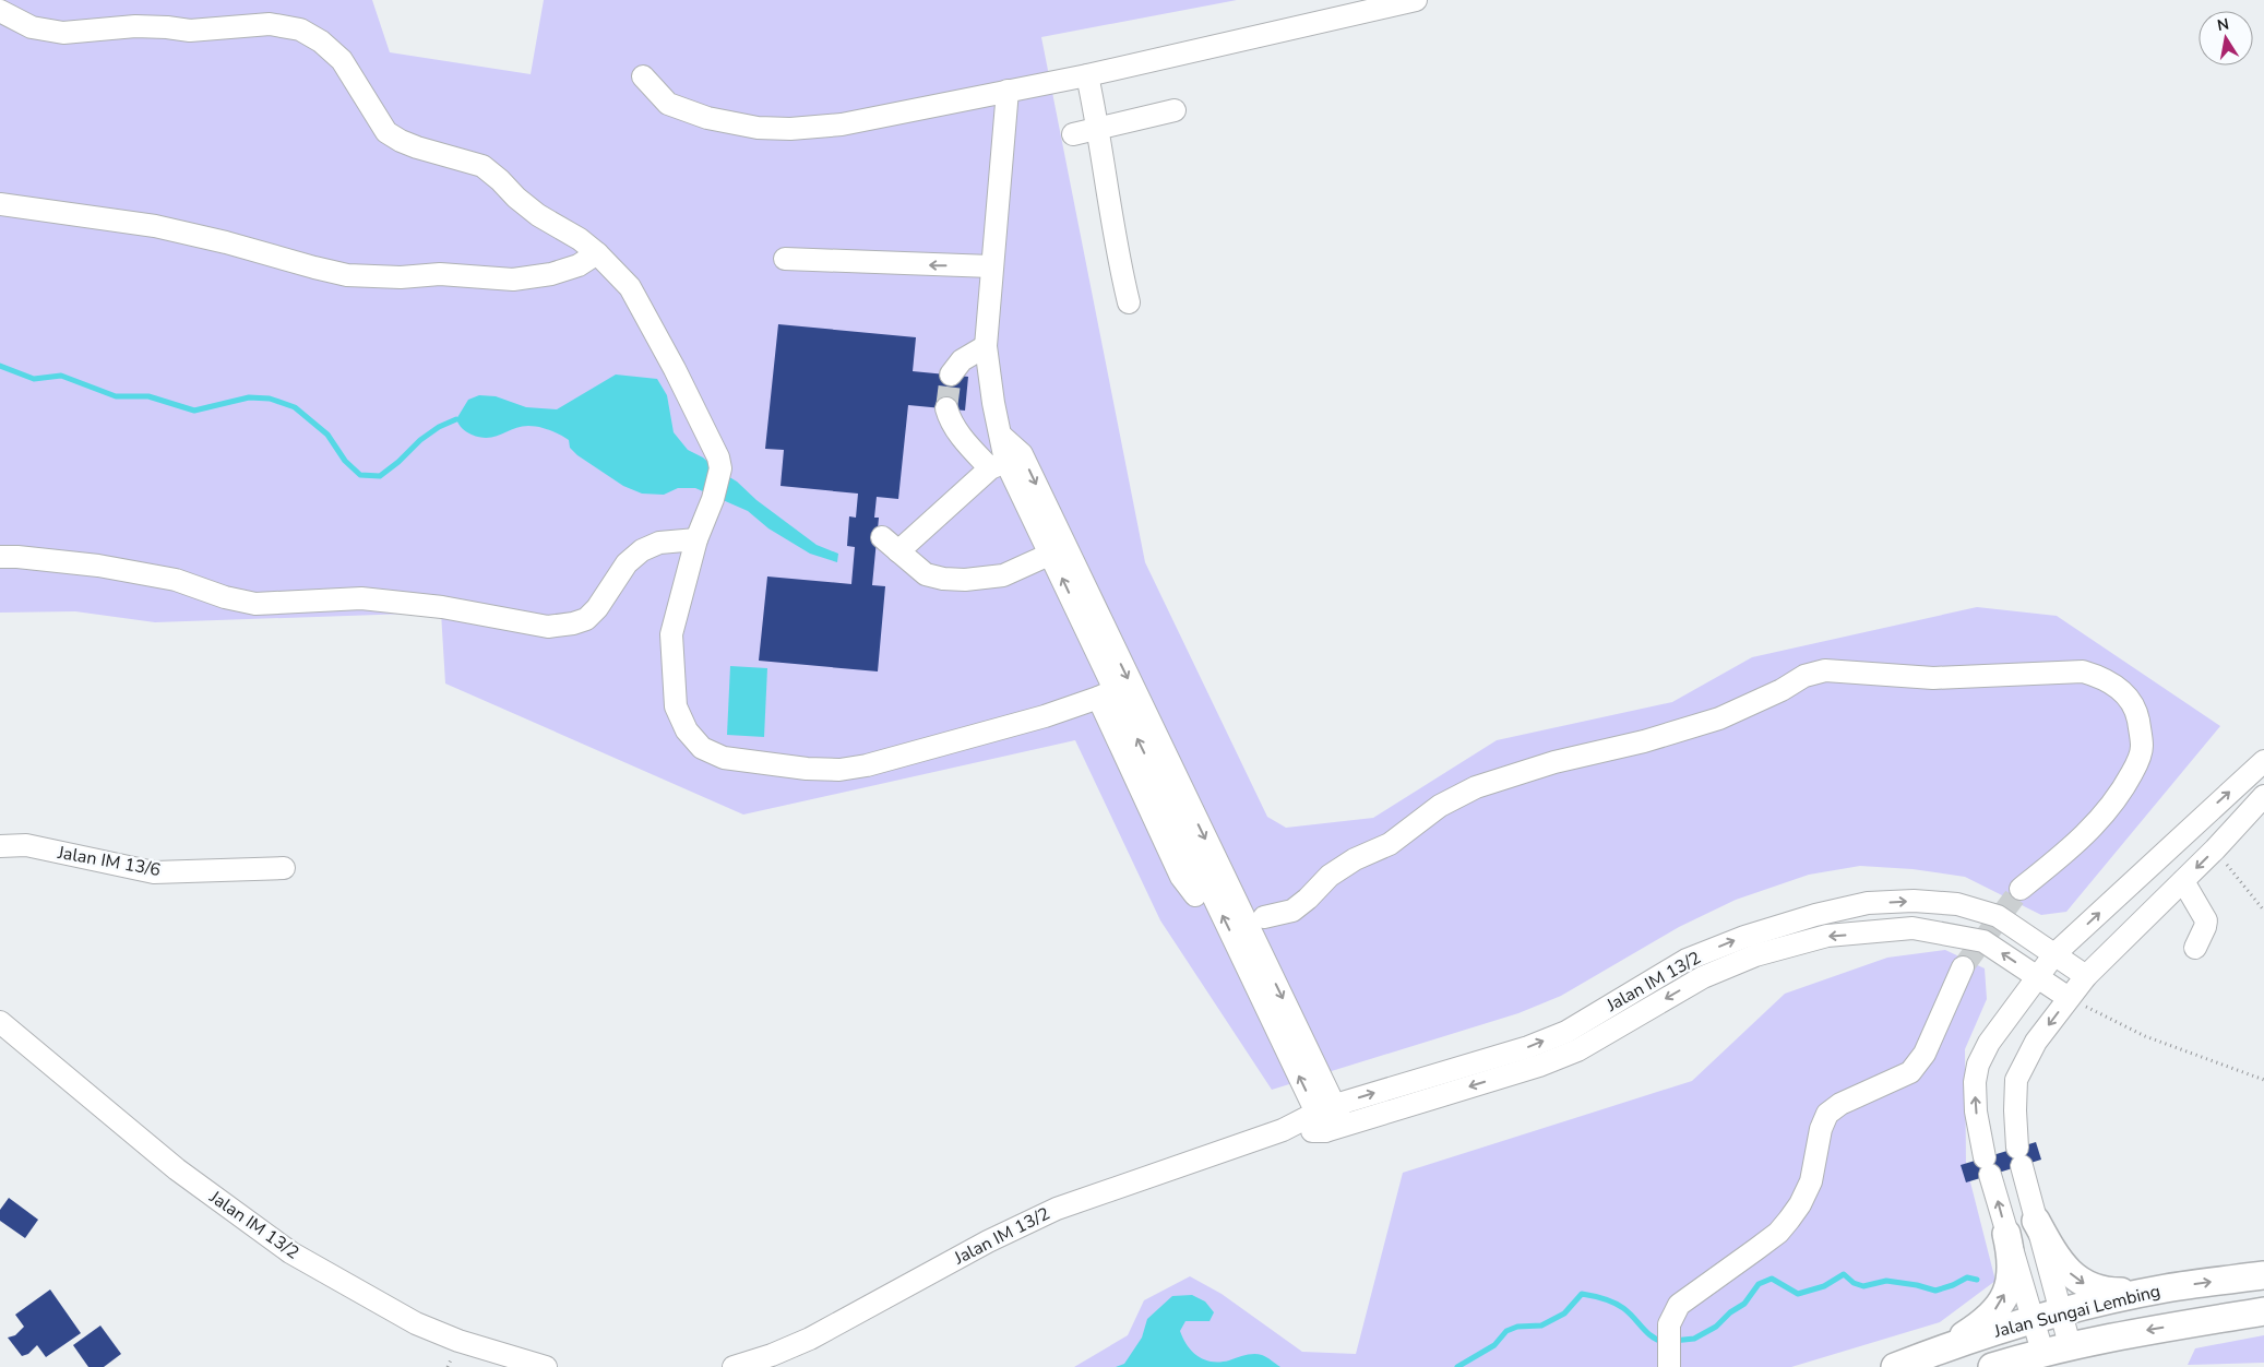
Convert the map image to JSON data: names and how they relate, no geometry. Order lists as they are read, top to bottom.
{
  "streets": {
    "main road": ["Jalan Sungai Lembing"],
    "street": ["Jalan IM 13/6", "Jalan IM 13/2"]
  },
  "north": "top"
}
